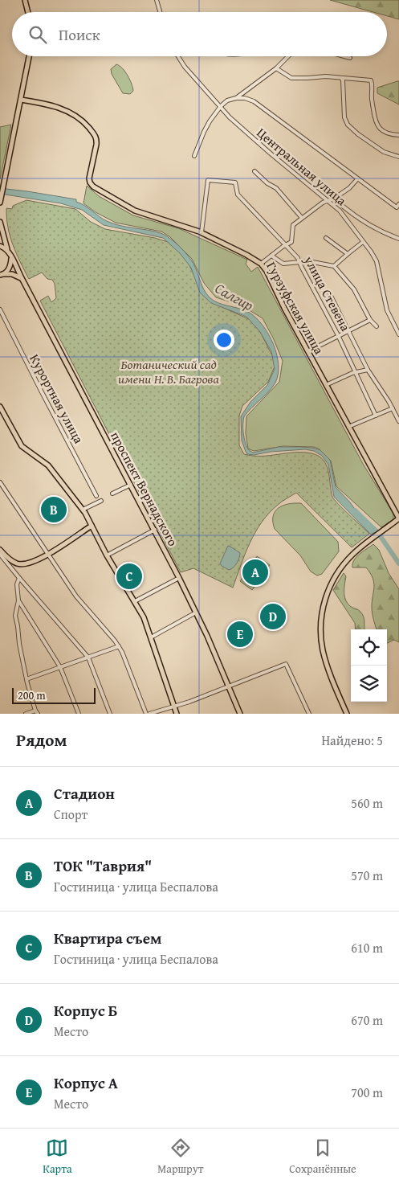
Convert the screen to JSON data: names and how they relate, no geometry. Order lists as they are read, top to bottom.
{
  "streets": {
    "main road": ["Гурзуфская улица", "проспект Вернадского"],
    "street": ["Центральная улица", "улица Стевена", "Курортная улица"]
  },
  "crossings": [
    ["улица Стевена", "Гурзуфская улица"]
  ],
  "water": ["Салгир"],
  "parks": ["Ботанический сад имени Н. В. Багрова"],
  "scale_bar": "200 m",
  "page": {
    "search": "Поиск",
    "pins": [
      "B",
      "A",
      "C",
      "D",
      "E"
    ],
    "scale": "200 m",
    "heading": ["Рядом", "Найдено: 5"],
    "list": [
      {
        "mark": "A",
        "name": "Стадион",
        "note": "Спорт",
        "value": "560 m"
      },
      {
        "mark": "B",
        "name": "ТОК \"Таврия\"",
        "note": "Гостиница · улица Беспалова",
        "value": "570 m"
      },
      {
        "mark": "C",
        "name": "Квартира съем",
        "note": "Гостиница · улица Беспалова",
        "value": "610 m"
      },
      {
        "mark": "D",
        "name": "Корпус Б",
        "note": "Место",
        "value": "670 m"
      },
      {
        "mark": "E",
        "name": "Корпус А",
        "note": "Место",
        "value": "700 m"
      }
    ],
    "nav": ["Карта", "Маршрут", "Сохранённые"]
  }
}
